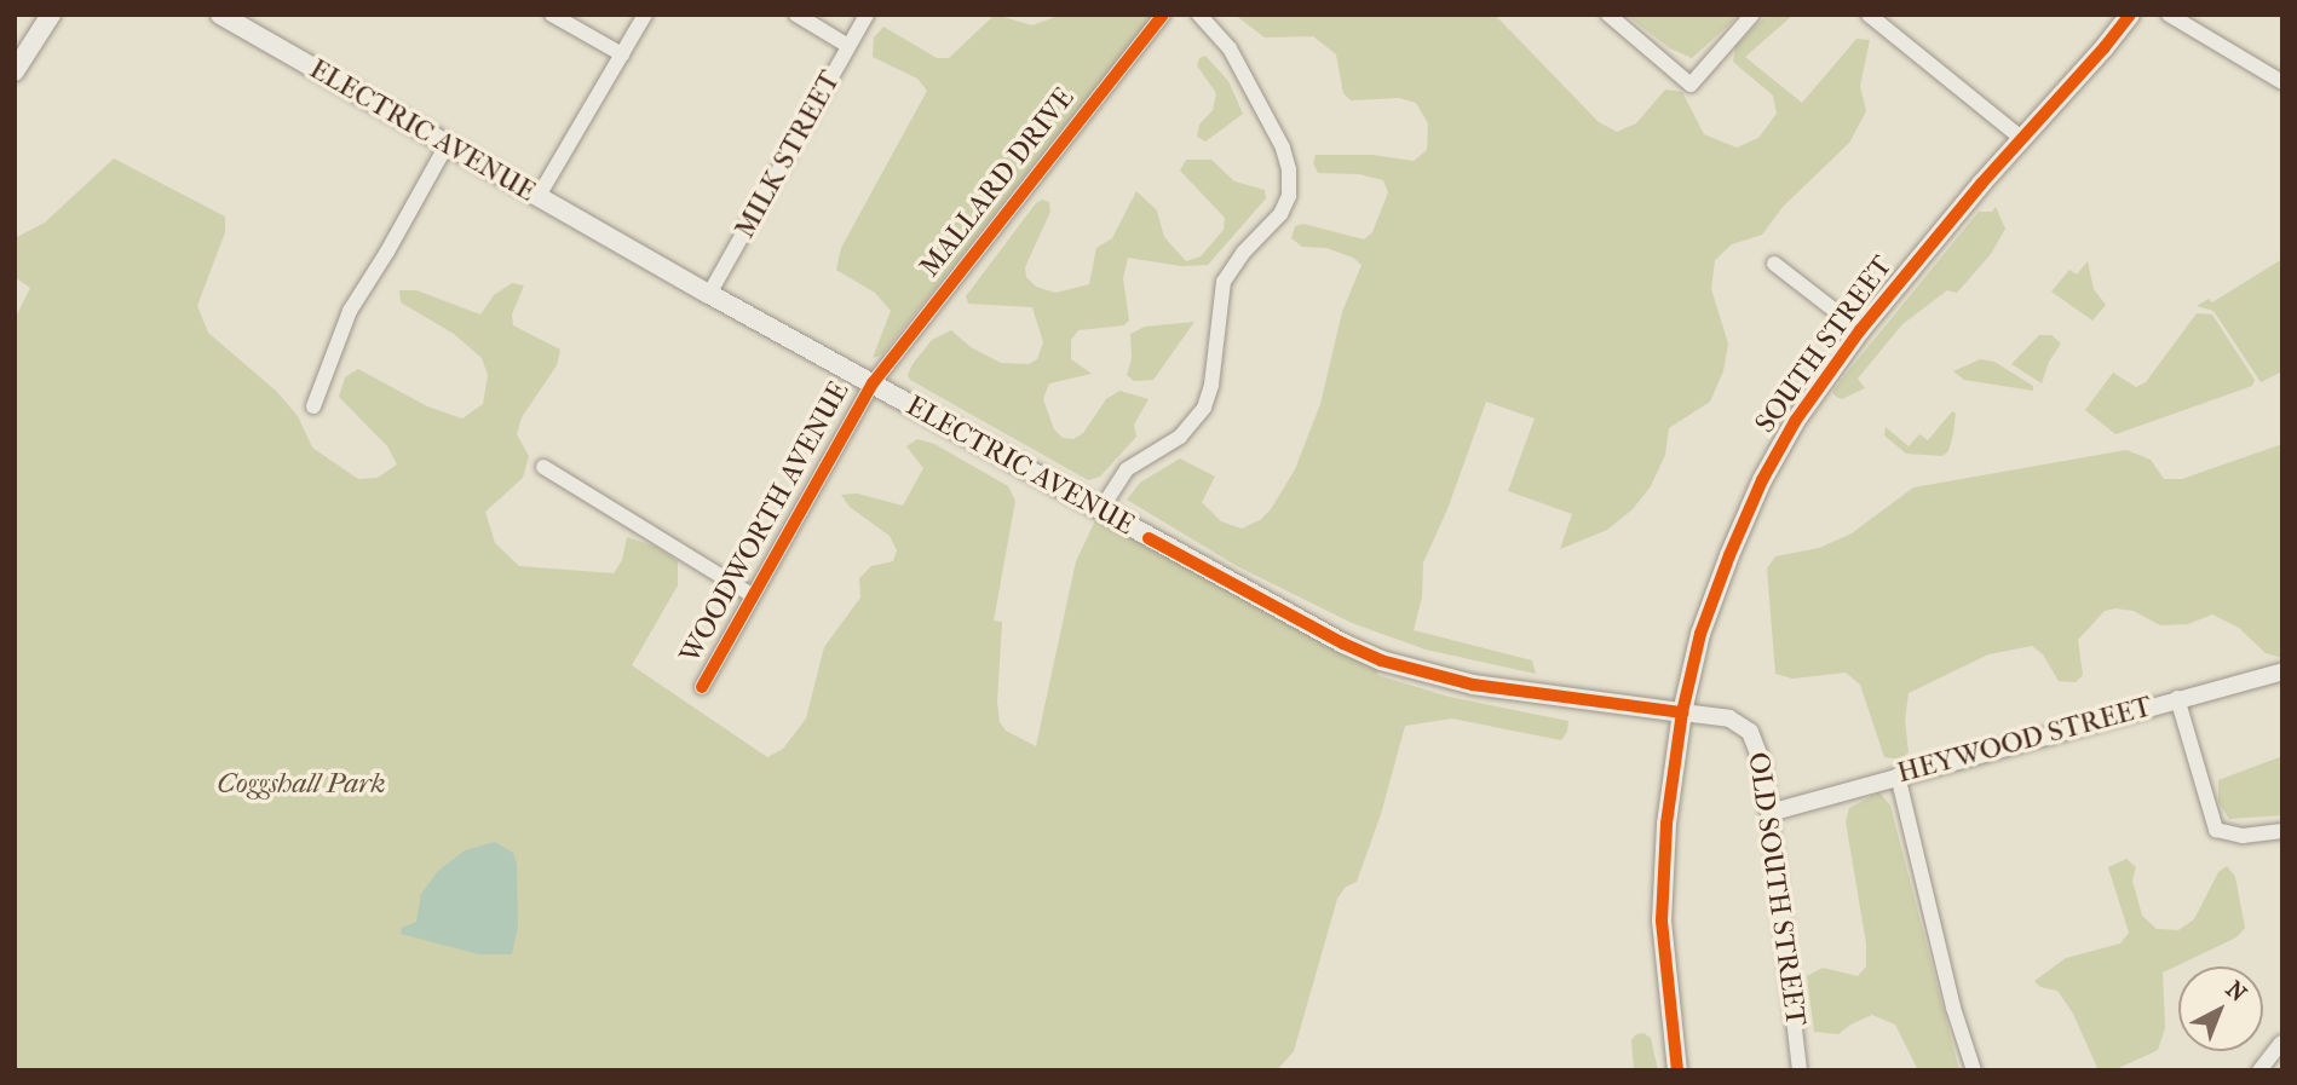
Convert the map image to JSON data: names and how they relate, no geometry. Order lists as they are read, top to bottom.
{
  "streets": {
    "main road": ["ELECTRIC AVENUE", "SOUTH STREET"],
    "street": [
      "MILK STREET",
      "MALLARD DRIVE",
      "WOODWORTH AVENUE",
      "HEYWOOD STREET",
      "OLD SOUTH STREET"
    ]
  },
  "crossings": [
    ["ELECTRIC AVENUE", "MILK STREET"],
    ["ELECTRIC AVENUE", "MALLARD DRIVE"],
    ["ELECTRIC AVENUE", "SOUTH STREET"],
    ["ELECTRIC AVENUE", "WOODWORTH AVENUE"],
    ["ELECTRIC AVENUE", "OLD SOUTH STREET"],
    ["MALLARD DRIVE", "WOODWORTH AVENUE"],
    ["SOUTH STREET", "OLD SOUTH STREET"],
    ["HEYWOOD STREET", "OLD SOUTH STREET"]
  ],
  "parks": ["Coggshall Park"],
  "north": "top right"
}
